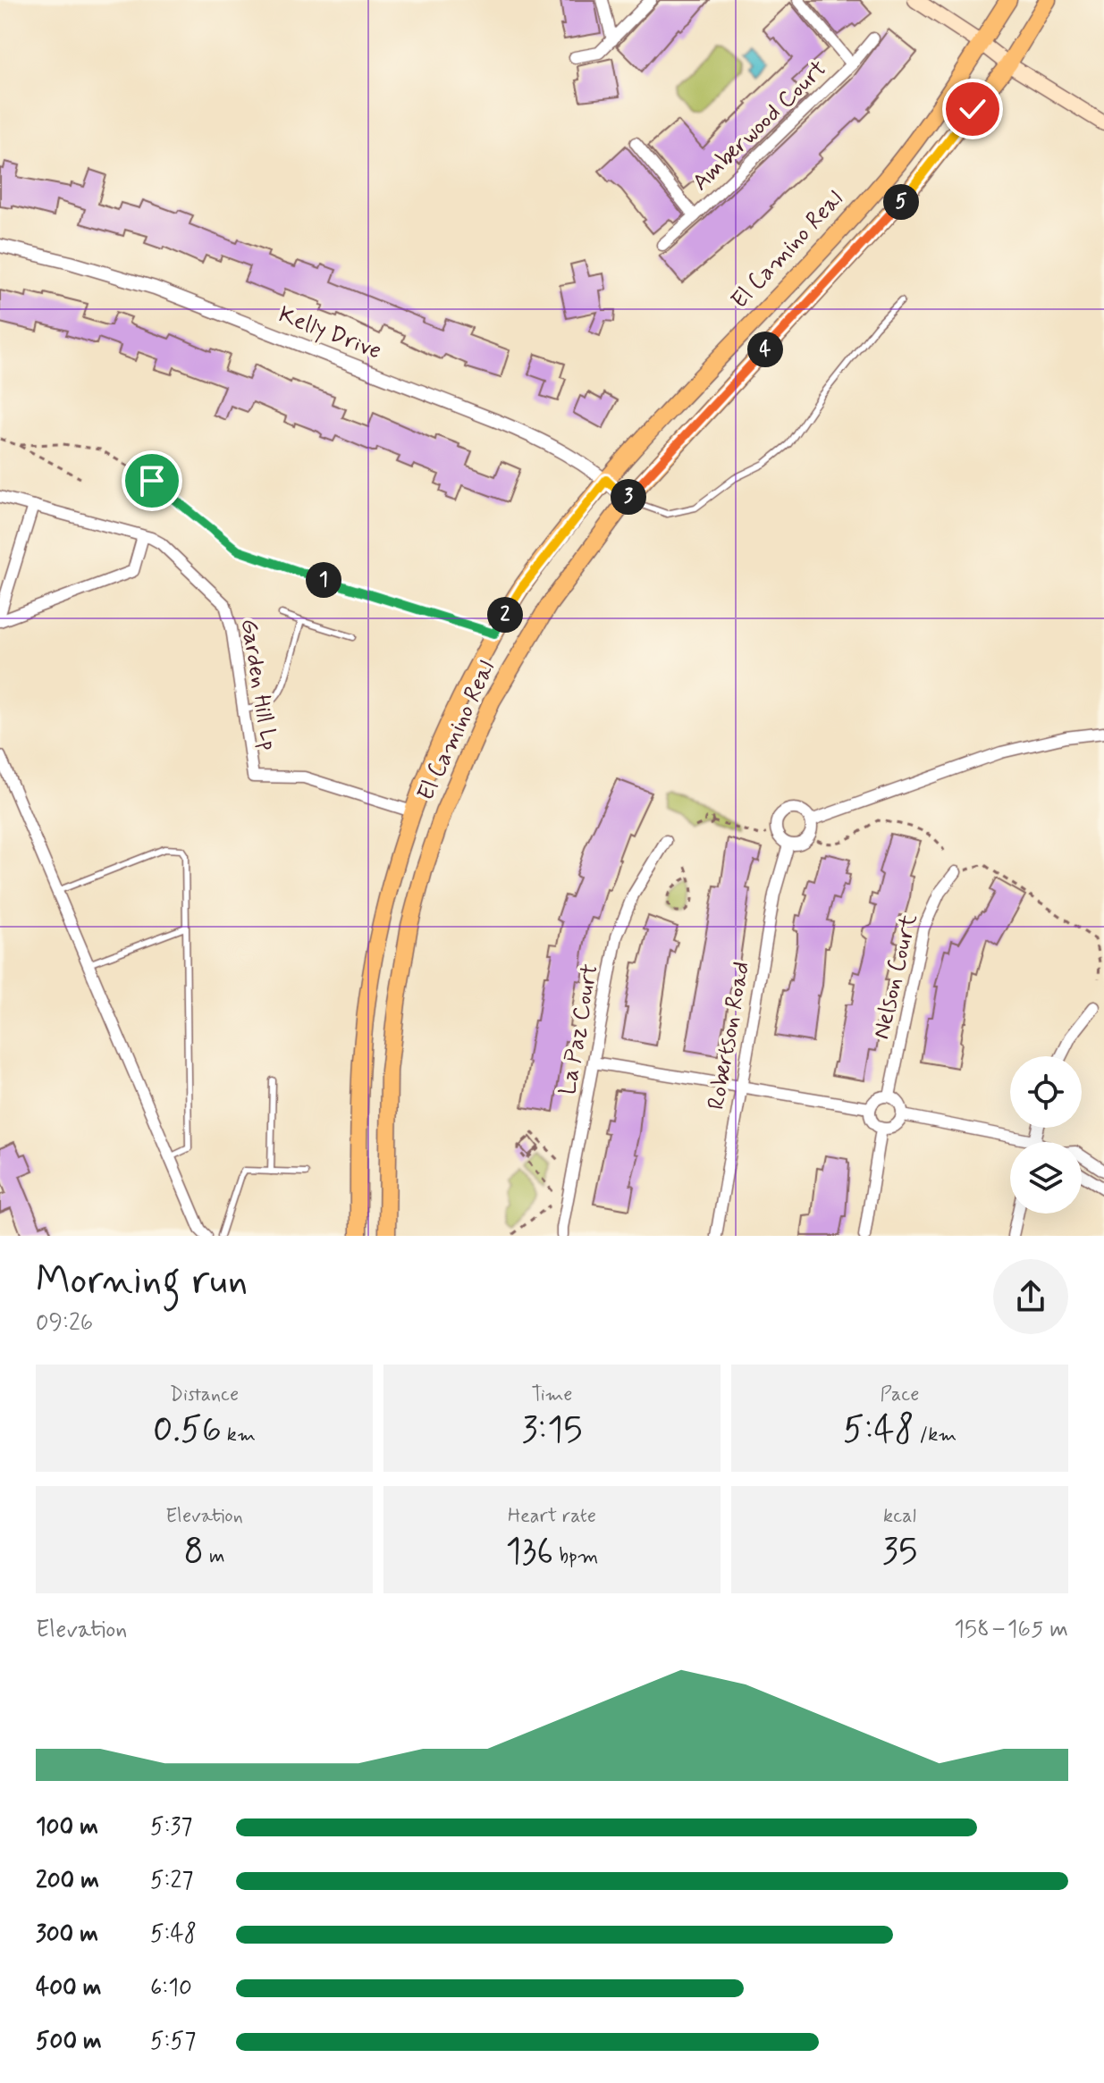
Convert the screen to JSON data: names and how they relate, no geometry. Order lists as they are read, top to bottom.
{
  "streets": {
    "main road": ["El Camino Real"],
    "street": [
      "Amberwood Court",
      "Kelly Drive",
      "Garden Hill Lp",
      "Nelson Court",
      "La Paz Court",
      "Robertson Road"
    ]
  },
  "crossings": [
    ["El Camino Real", "Kelly Drive"],
    ["El Camino Real", "Garden Hill Lp"]
  ],
  "page": {
    "pins": [
      "5",
      "4",
      "3",
      "1",
      "2"
    ],
    "heading": ["Morning run", "09:26"],
    "stats": [
      ["Distance", "0.56 km"],
      ["Time", "3:15"],
      ["Pace", "5:48 /km"],
      ["Elevation", "8 m"],
      ["Heart rate", "136 bpm"],
      ["kcal", "35"]
    ],
    "chart": ["Elevation", "158–165 m"],
    "list": [
      {
        "name": "100 m",
        "note": "5:37"
      },
      {
        "name": "200 m",
        "note": "5:27"
      },
      {
        "name": "300 m",
        "note": "5:48"
      },
      {
        "name": "400 m",
        "note": "6:10"
      },
      {
        "name": "500 m",
        "note": "5:57"
      }
    ]
  }
}
